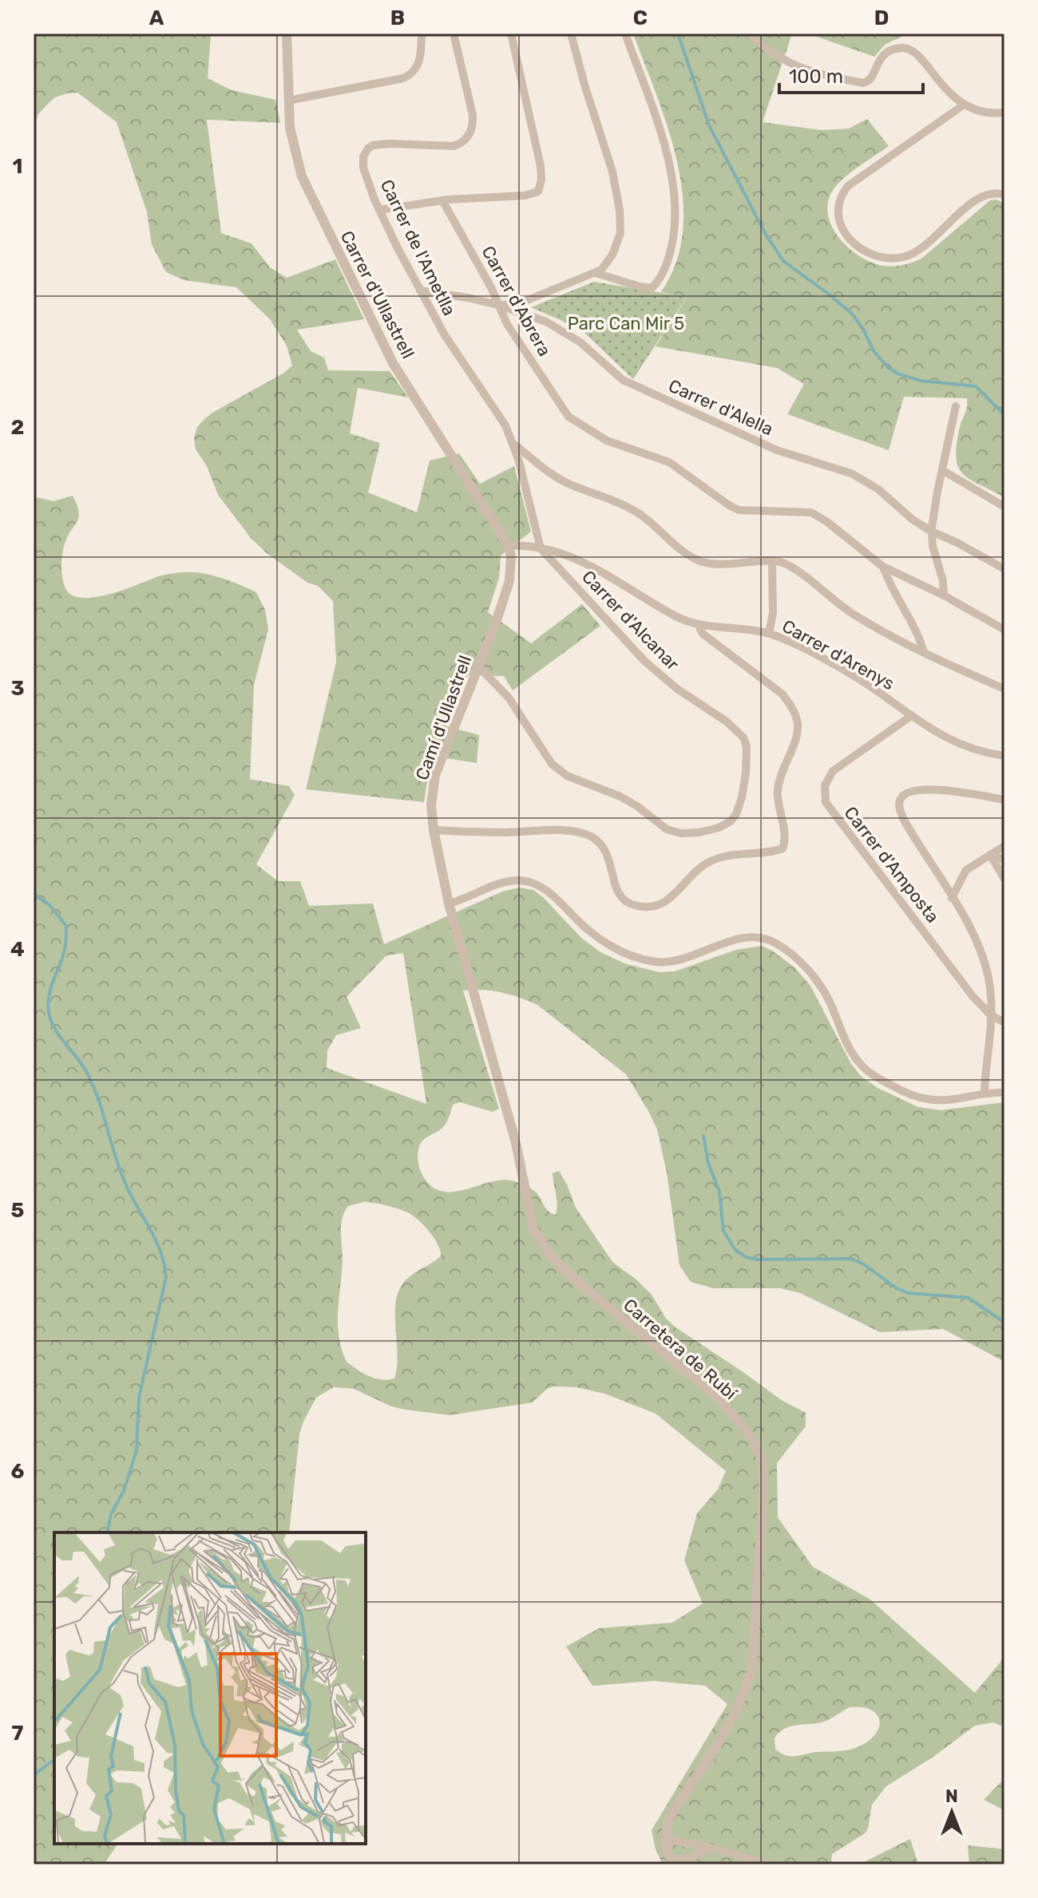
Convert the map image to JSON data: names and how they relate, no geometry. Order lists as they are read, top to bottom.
{
  "streets": {
    "street": [
      "Carrer de l'Ametlla",
      "Carrer d'Ullastrell",
      "Carrer d'Abrera",
      "Carrer d'Alella",
      "Carrer d'Alcanar",
      "Carrer d'Arenys",
      "Camí d'Ullastrell",
      "Carrer d'Amposta",
      "Carretera de Rubí"
    ]
  },
  "crossings": [
    ["Carrer de l'Ametlla", "Carrer d'Alella"],
    ["Carrer de l'Ametlla", "Carrer d'Alcanar"],
    ["Carrer de l'Ametlla", "Carrer d'Arenys"],
    ["Carrer d'Ullastrell", "Carrer d'Arenys"],
    ["Carrer d'Ullastrell", "Camí d'Ullastrell"],
    ["Carrer d'Abrera", "Carrer d'Alella"],
    ["Carrer d'Alcanar", "Carrer d'Arenys"],
    ["Carrer d'Alcanar", "Camí d'Ullastrell"],
    ["Carrer d'Arenys", "Camí d'Ullastrell"],
    ["Carrer d'Arenys", "Carrer d'Amposta"],
    ["Camí d'Ullastrell", "Carretera de Rubí"]
  ],
  "parks": ["Parc Can Mir 5"],
  "scale_bar": "100 m",
  "north": "top",
  "grid": {
    "columns": [
      "A",
      "B",
      "C",
      "D"
    ],
    "rows": [
      "1",
      "2",
      "3",
      "4",
      "5",
      "6",
      "7"
    ]
  }
}
